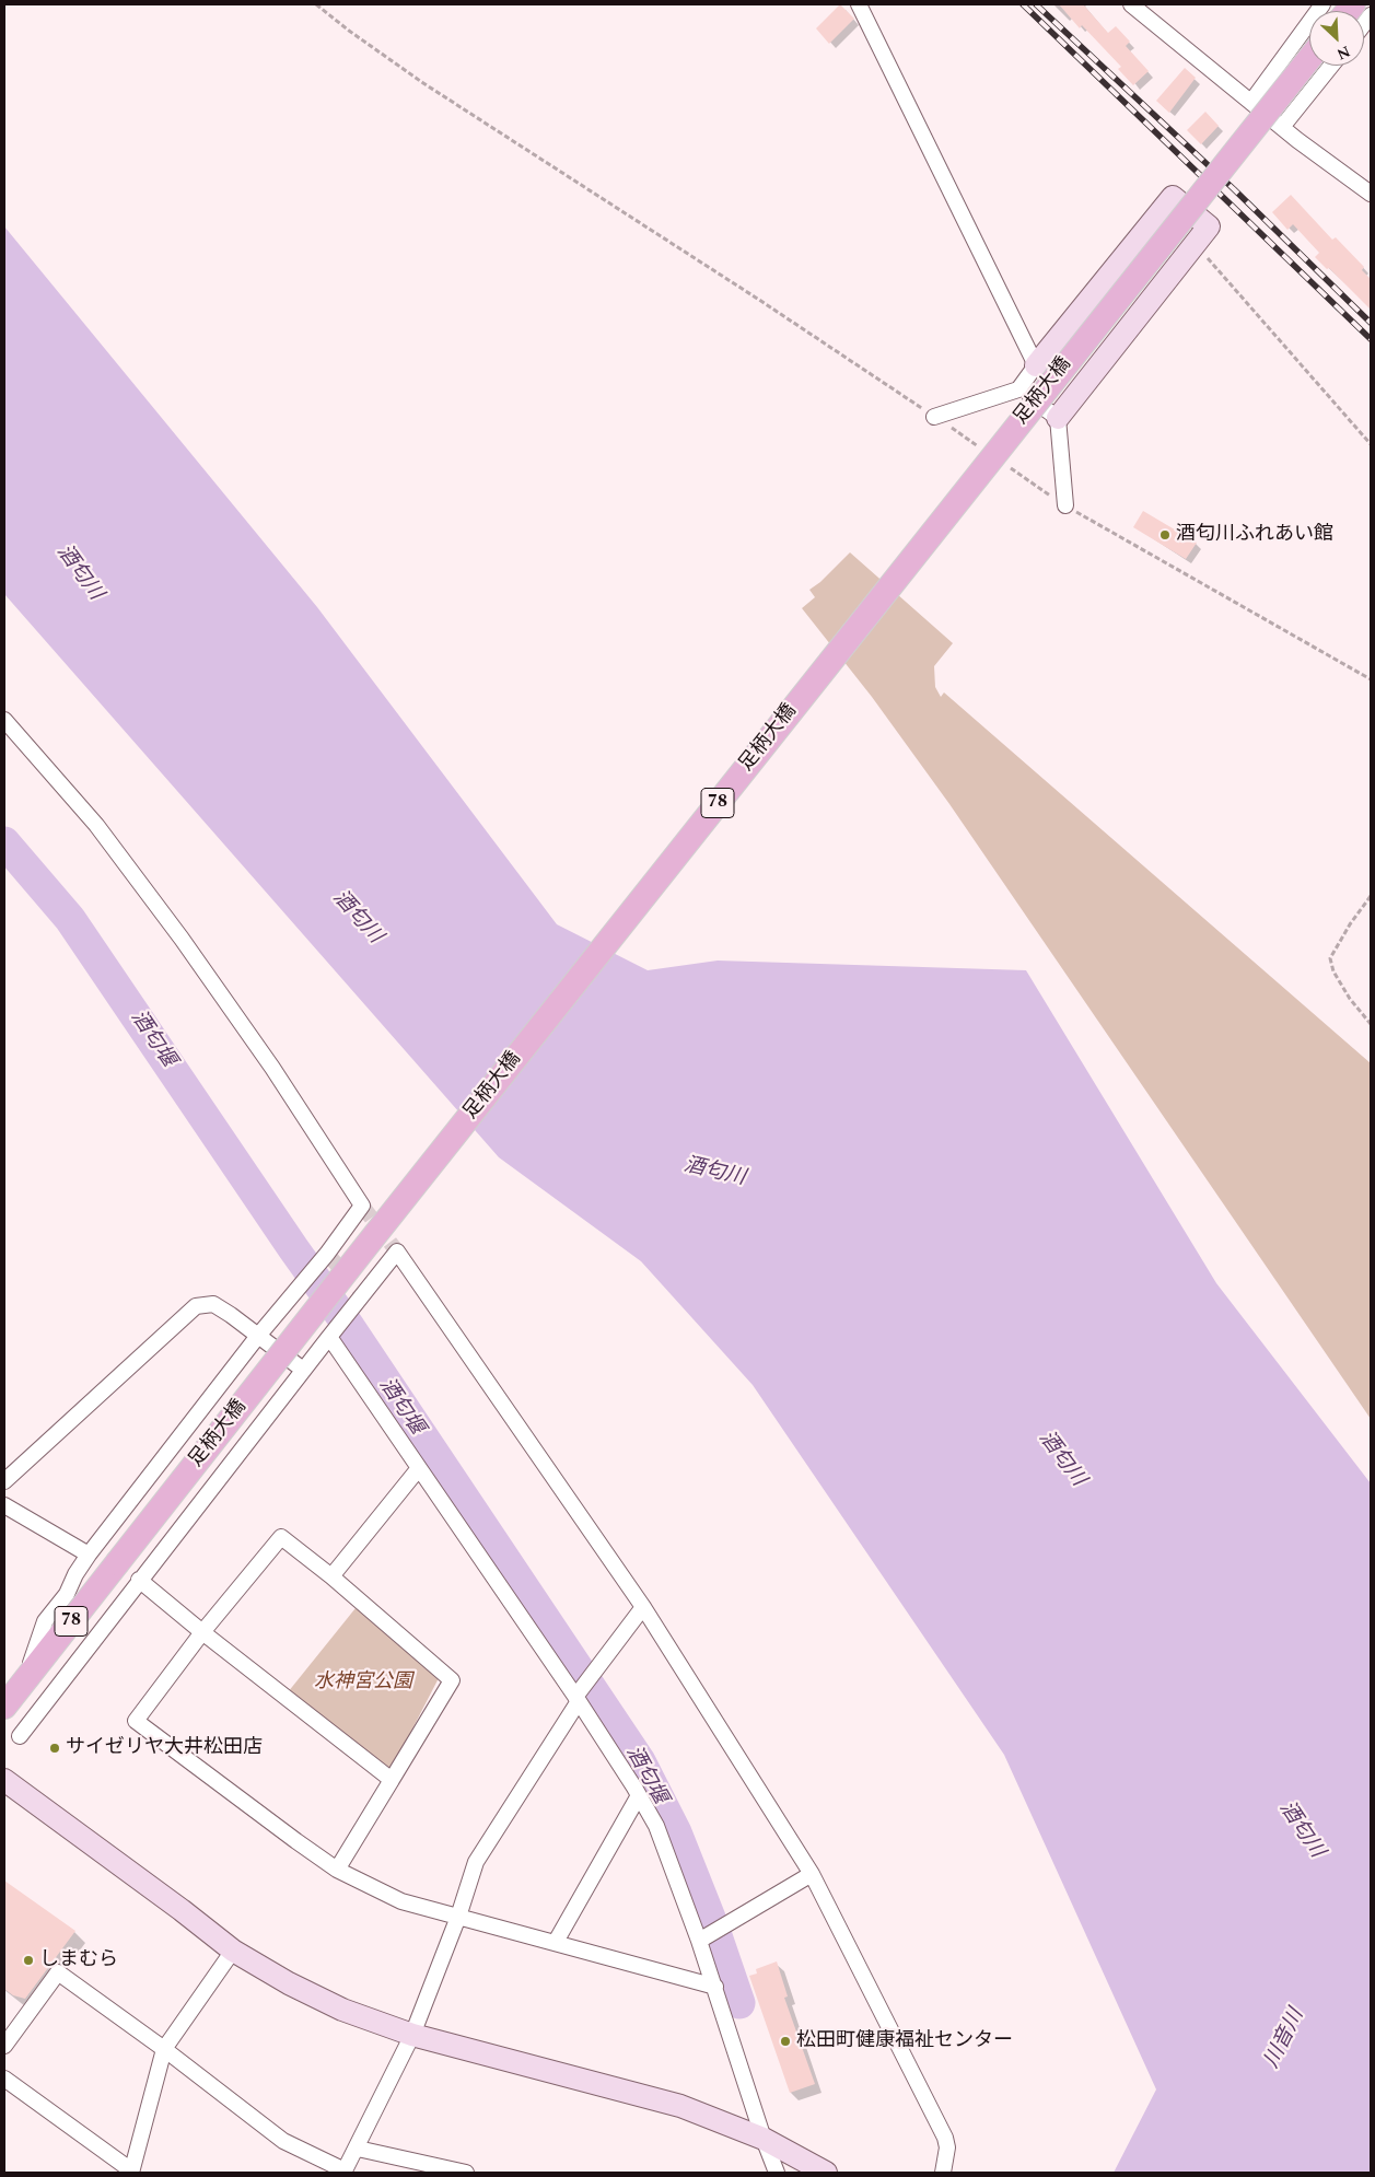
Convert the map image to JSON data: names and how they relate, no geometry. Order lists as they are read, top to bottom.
{
  "streets": {
    "main road": ["足柄大橋", "78"]
  },
  "crossings": [
    ["足柄大橋", "78"]
  ],
  "water": ["酒匂川", "酒匂堰", "川音川"],
  "parks": ["水神宮公園"],
  "places": [
    "酒匂川ふれあい館",
    "サイゼリヤ大井松田店",
    "しまむら",
    "松田町健康福祉センター"
  ],
  "north": "bottom right"
}
